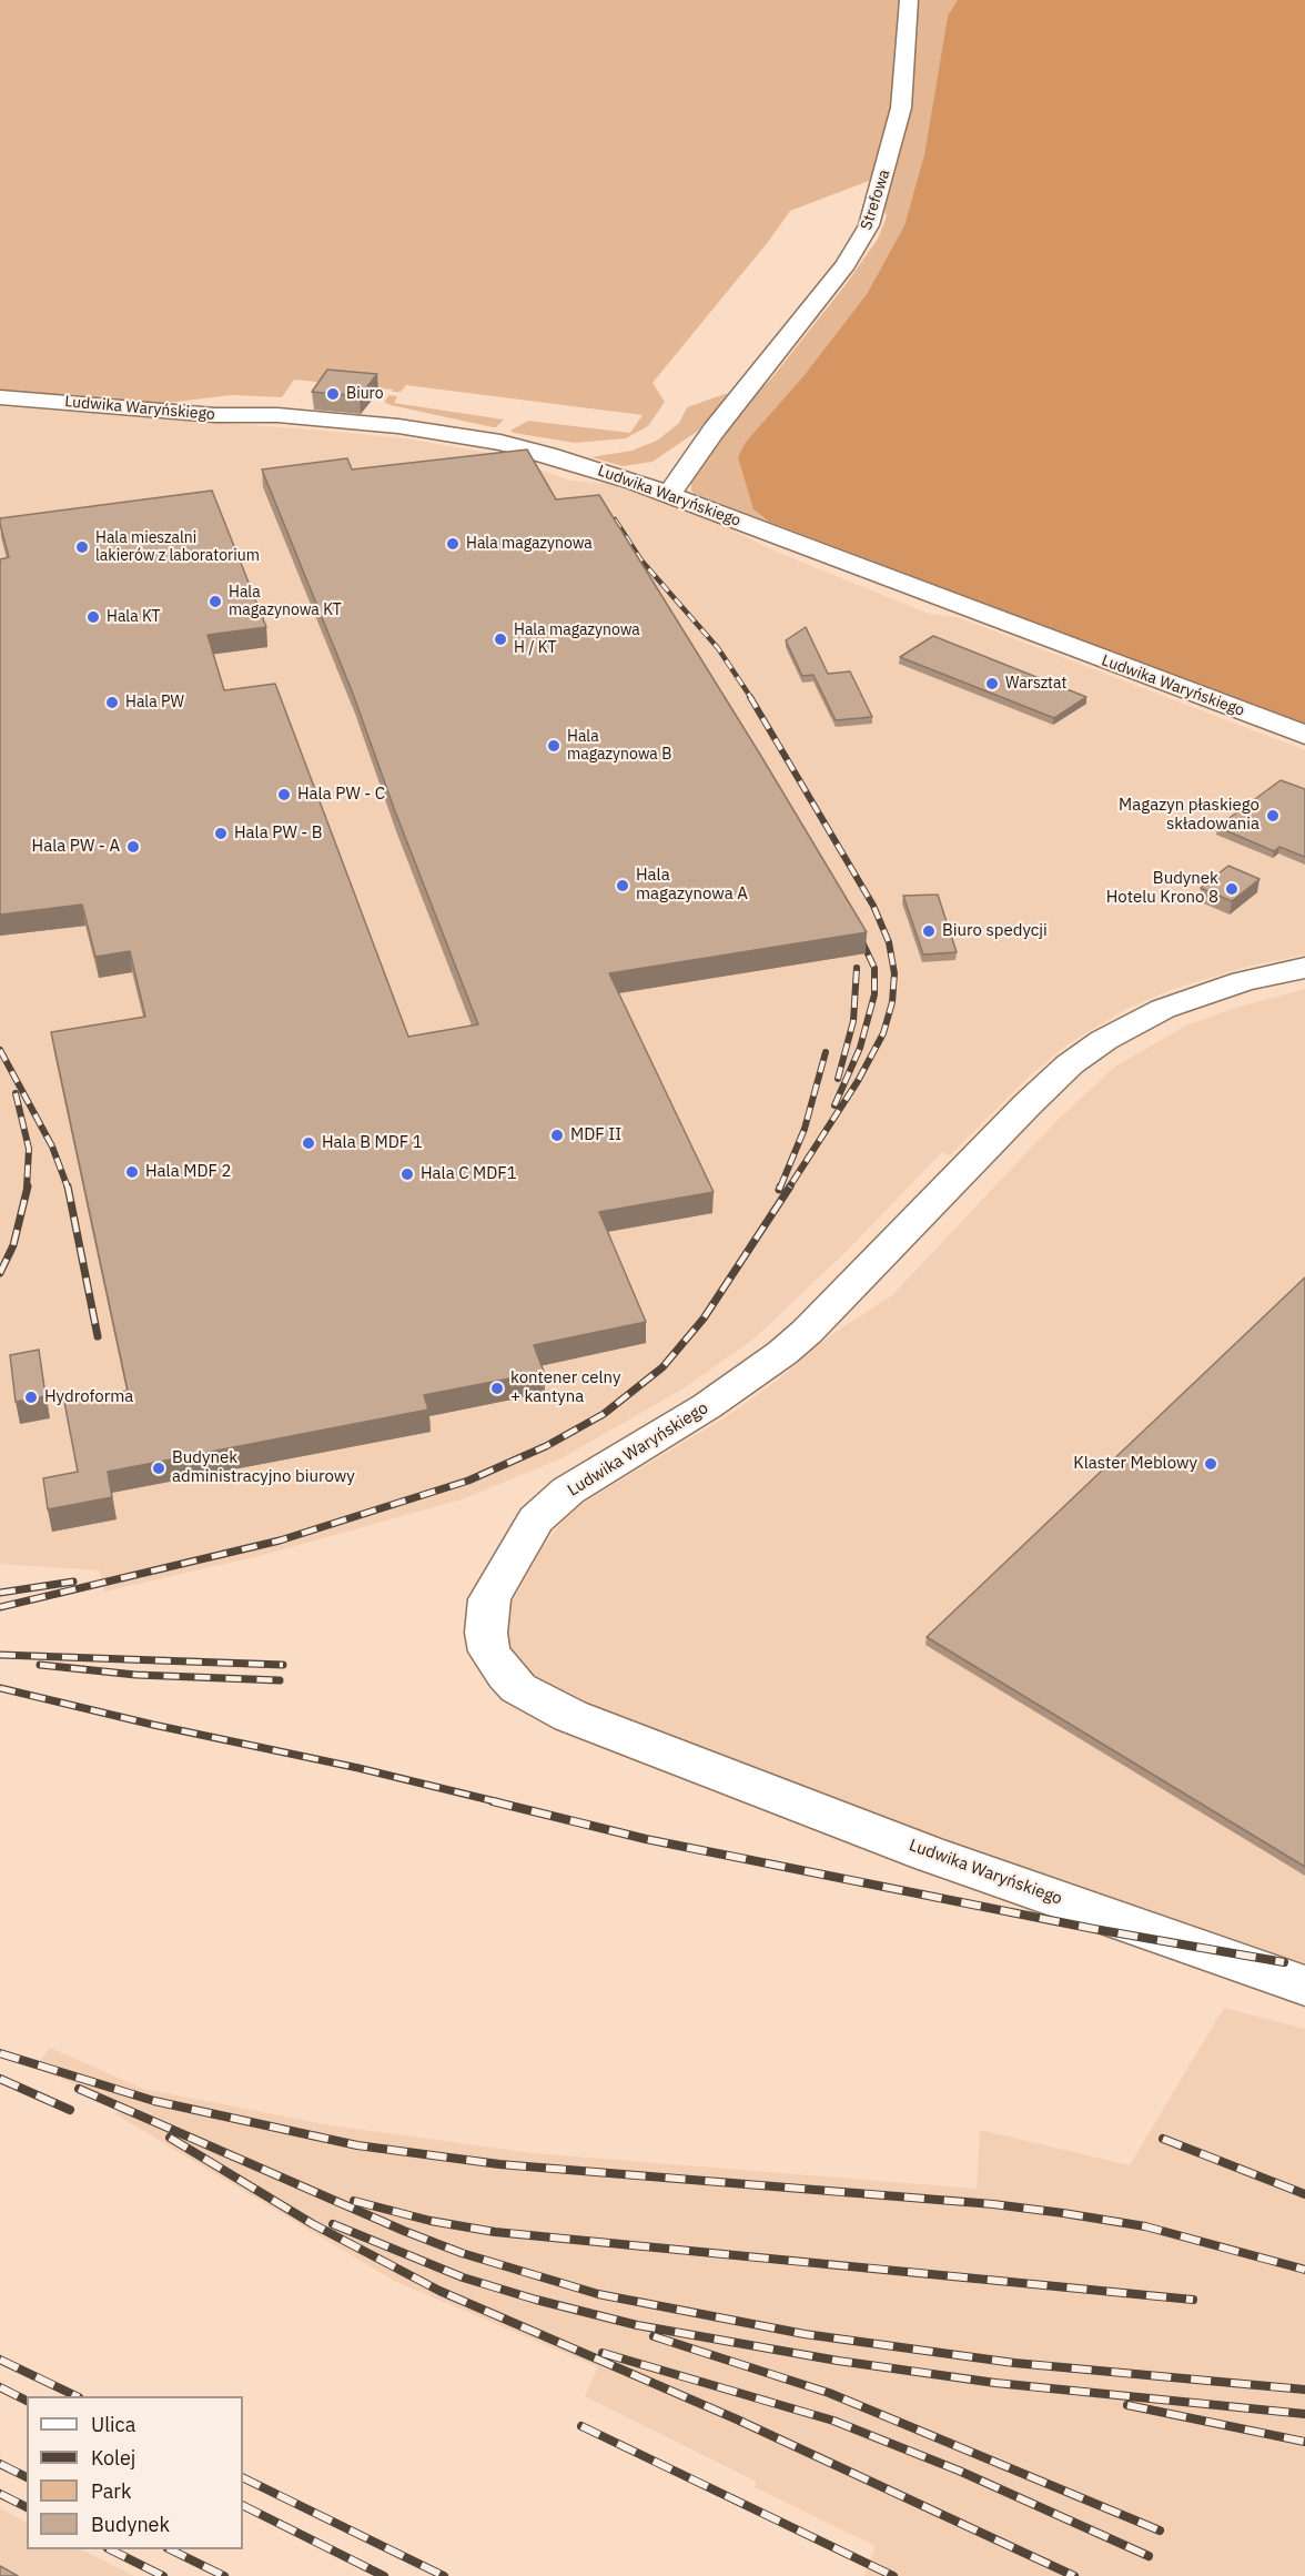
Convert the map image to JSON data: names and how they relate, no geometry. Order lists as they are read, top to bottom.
{
  "streets": {
    "street": ["Strefowa", "Ludwika Waryńskiego"]
  },
  "crossings": [
    ["Strefowa", "Ludwika Waryńskiego"]
  ],
  "places": [
    "Biuro",
    "Hala magazynowa",
    "Hala mieszalni lakierów z laboratorium",
    "Hala magazynowa KT",
    "Hala KT",
    "Hala magazynowa H / KT",
    "Warsztat",
    "Hala PW",
    "Hala magazynowa B",
    "Hala PW - C",
    "Magazyn płaskiego składowania",
    "Hala PW - B",
    "Hala PW - A",
    "Hala magazynowa A",
    "Budynek Hotelu Krono 8",
    "Biuro spedycji",
    "MDF II",
    "Hala B MDF 1",
    "Hala MDF 2",
    "Hala C MDF1",
    "kontener celny + kantyna",
    "Hydroforma",
    "Klaster Meblowy",
    "Budynek administracyjno biurowy"
  ],
  "legend": [
    "Ulica",
    "Kolej",
    "Park",
    "Budynek"
  ]
}
